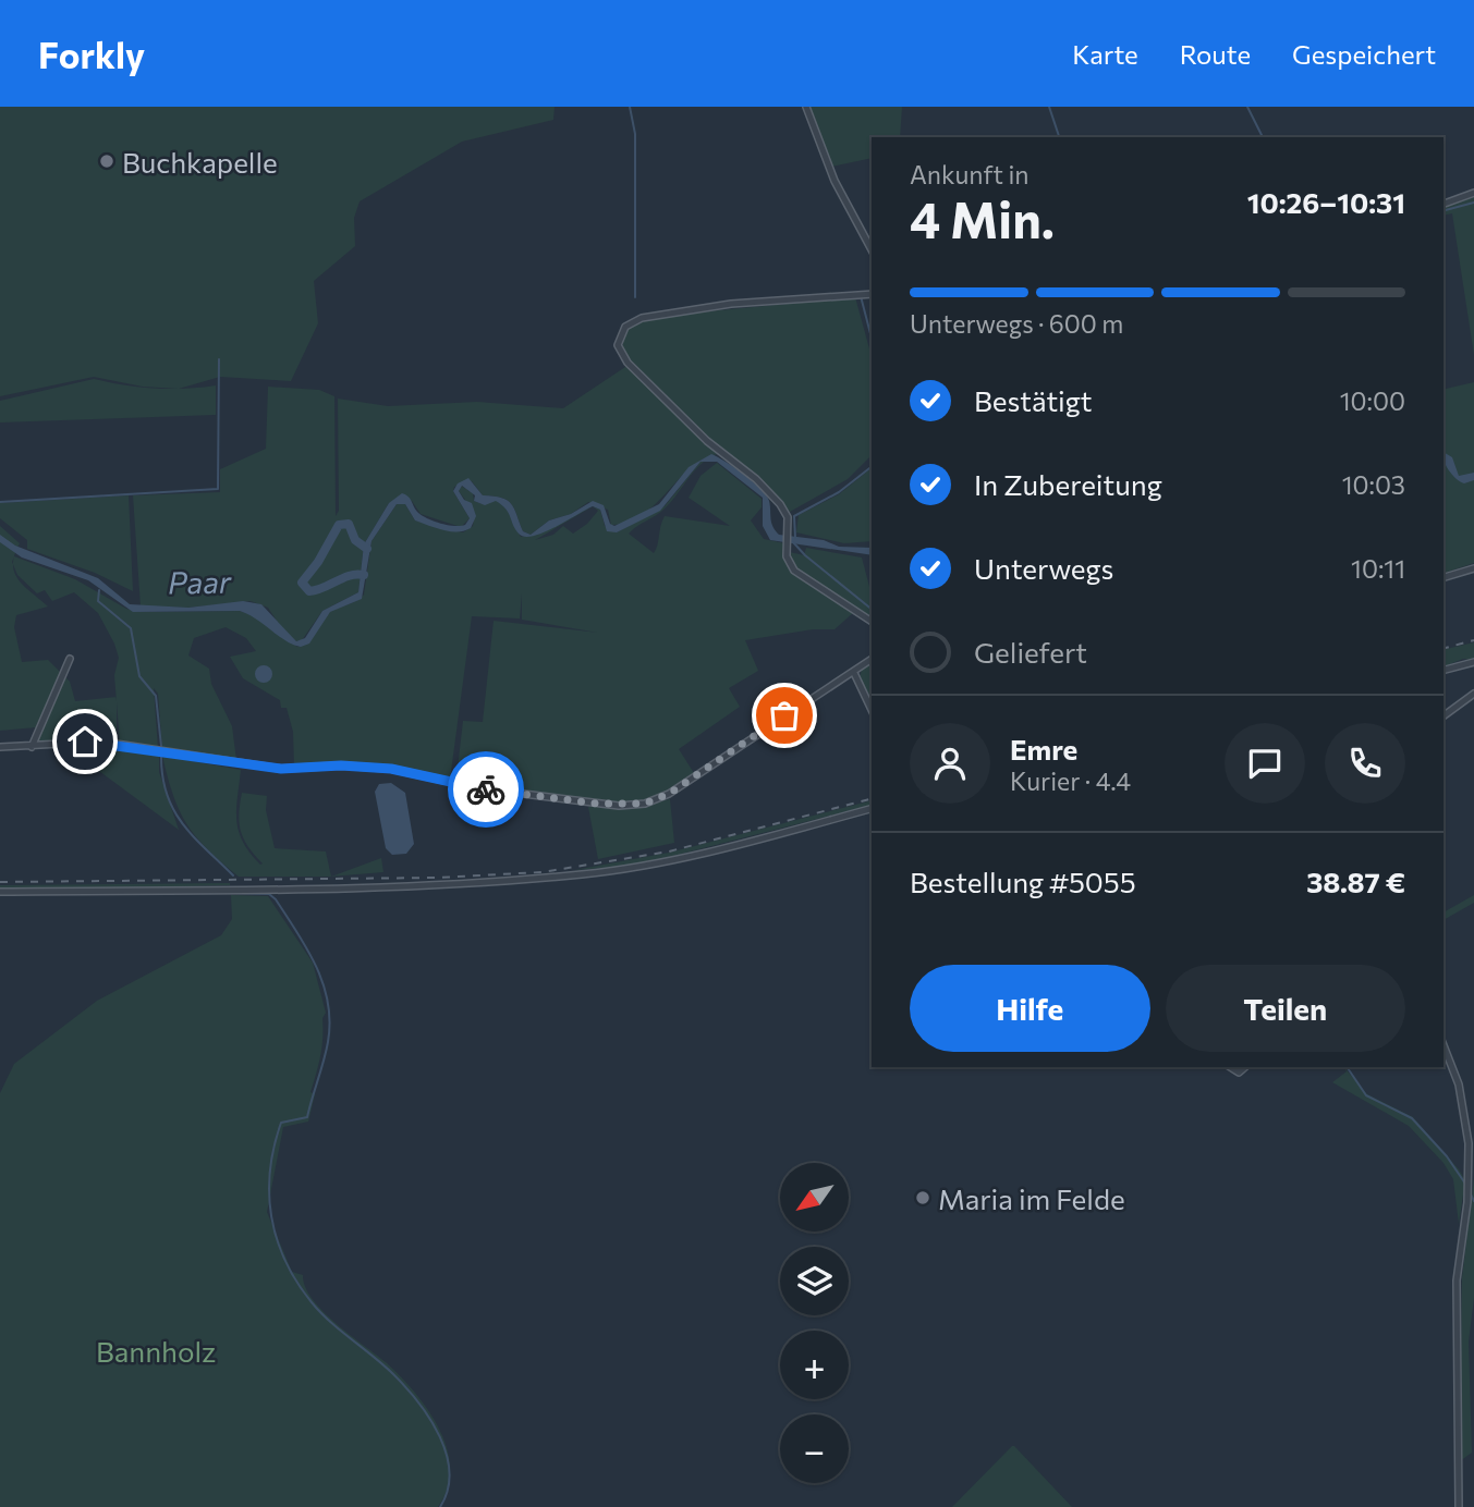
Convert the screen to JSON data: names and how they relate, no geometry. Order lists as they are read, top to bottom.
{
  "water": ["Paar"],
  "parks": ["Bannholz"],
  "places": ["Buchkapelle", "Maria im Felde"],
  "north": "bottom left",
  "page": {
    "header": "Forkly",
    "nav": ["Karte", "Route", "Gespeichert"],
    "heading": ["4 Min.", "Ankunft in", "10:26–10:31"],
    "panel": [
      "Emre",
      "Kurier · 4.4",
      "Bestellung #5055",
      "38.87 €"
    ],
    "bar": "Unterwegs · 600 m",
    "list": [
      ["Bestätigt", "10:00"],
      ["In Zubereitung", "10:03"],
      ["Unterwegs", "10:11"],
      "Geliefert"
    ],
    "buttons": ["Hilfe", "Teilen"],
    "map_buttons": ["+", "−"]
  }
}
